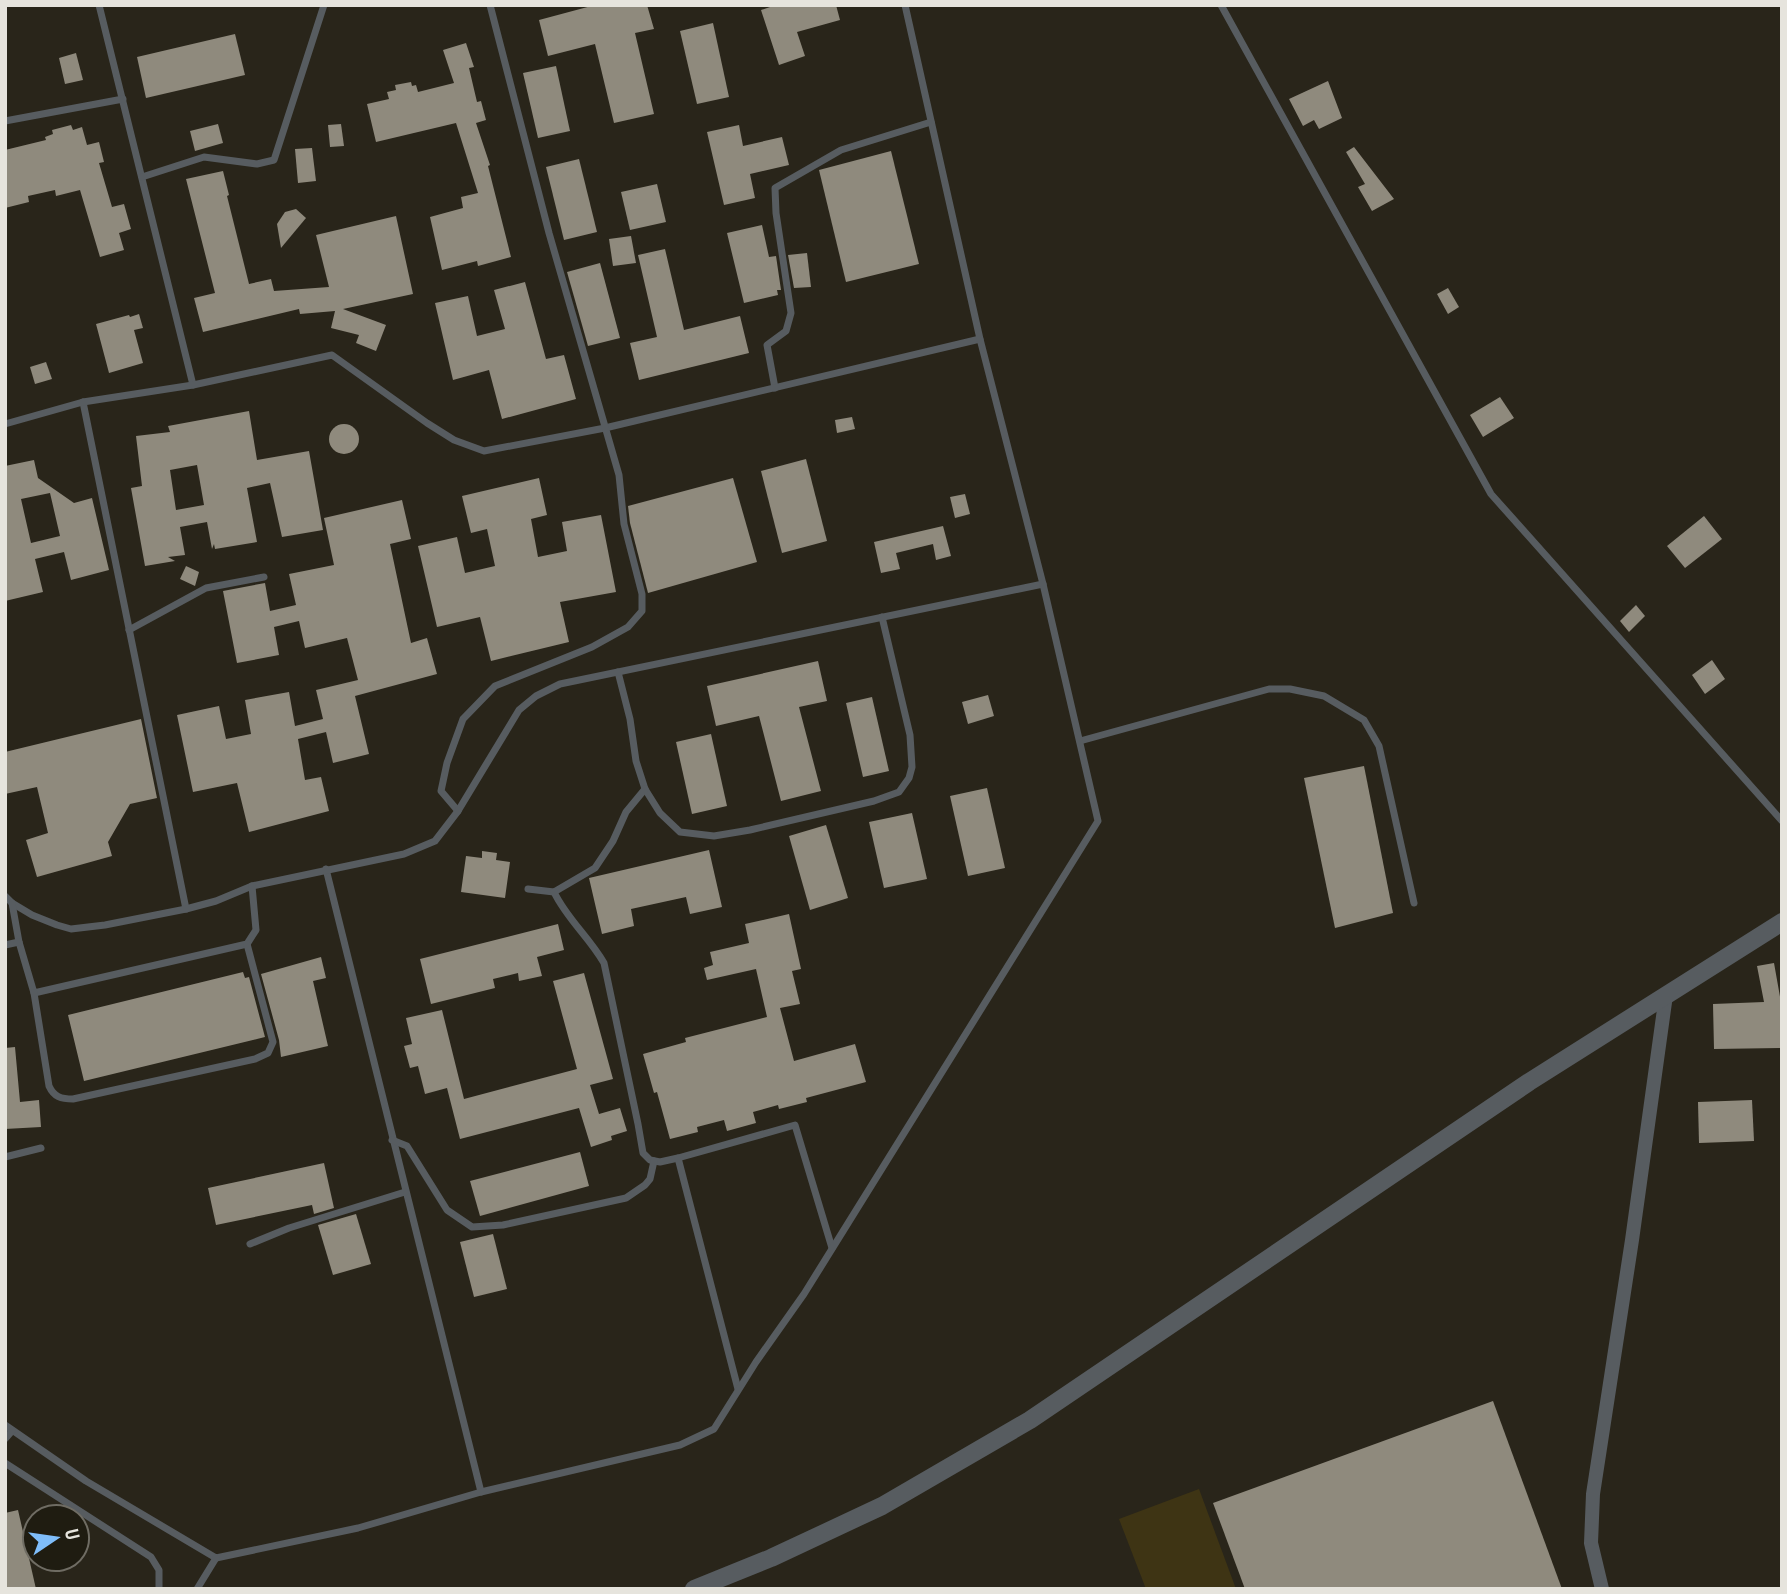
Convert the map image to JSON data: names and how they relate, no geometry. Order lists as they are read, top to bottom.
{
  "north": "right"
}
